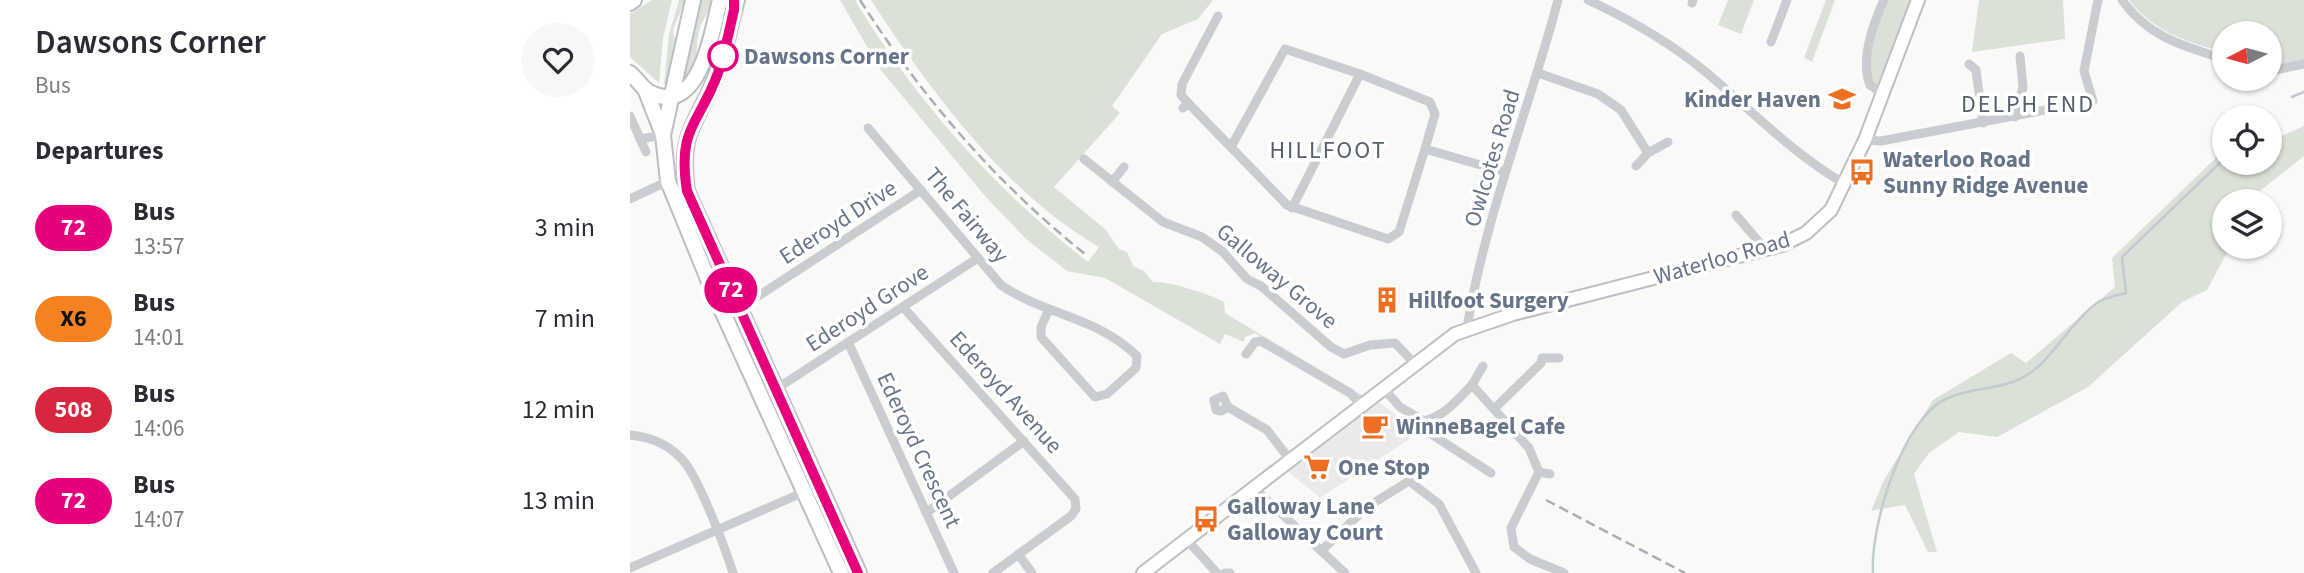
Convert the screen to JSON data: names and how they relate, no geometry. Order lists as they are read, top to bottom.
{
  "streets": {
    "main road": ["Waterloo Road"],
    "street": [
      "Owlcotes Road",
      "The Fairway",
      "Ederoyd Drive",
      "Galloway Grove",
      "Ederoyd Grove",
      "Ederoyd Avenue",
      "Ederoyd Crescent"
    ]
  },
  "crossings": [
    ["Owlcotes Road", "Waterloo Road"],
    ["The Fairway", "Ederoyd Drive"],
    ["The Fairway", "Ederoyd Grove"],
    ["Waterloo Road", "Galloway Grove"],
    ["Ederoyd Grove", "Ederoyd Avenue"],
    ["Ederoyd Grove", "Ederoyd Crescent"]
  ],
  "districts": ["DELPH END", "HILLFOOT"],
  "places": {
    "other": ["Dawsons Corner"],
    "school or university": ["Kinder Haven"],
    "bus stop": ["Waterloo Road Sunny Ridge Avenue", "Galloway Lane Galloway Court"],
    "building": ["Hillfoot Surgery"],
    "cafe": ["WinneBagel Cafe"],
    "supermarket": ["One Stop"]
  },
  "lines": ["bus line 72"],
  "north": "left",
  "page": {
    "heading": [
      ["Dawsons Corner", "Bus"],
      "Departures"
    ],
    "on_map": "72",
    "list": [
      {
        "mark": "72",
        "name": "Bus",
        "note": "13:57",
        "value": "3 min"
      },
      {
        "mark": "X6",
        "name": "Bus",
        "note": "14:01",
        "value": "7 min"
      },
      {
        "mark": "508",
        "name": "Bus",
        "note": "14:06",
        "value": "12 min"
      },
      {
        "mark": "72",
        "name": "Bus",
        "note": "14:07",
        "value": "13 min"
      }
    ]
  }
}
